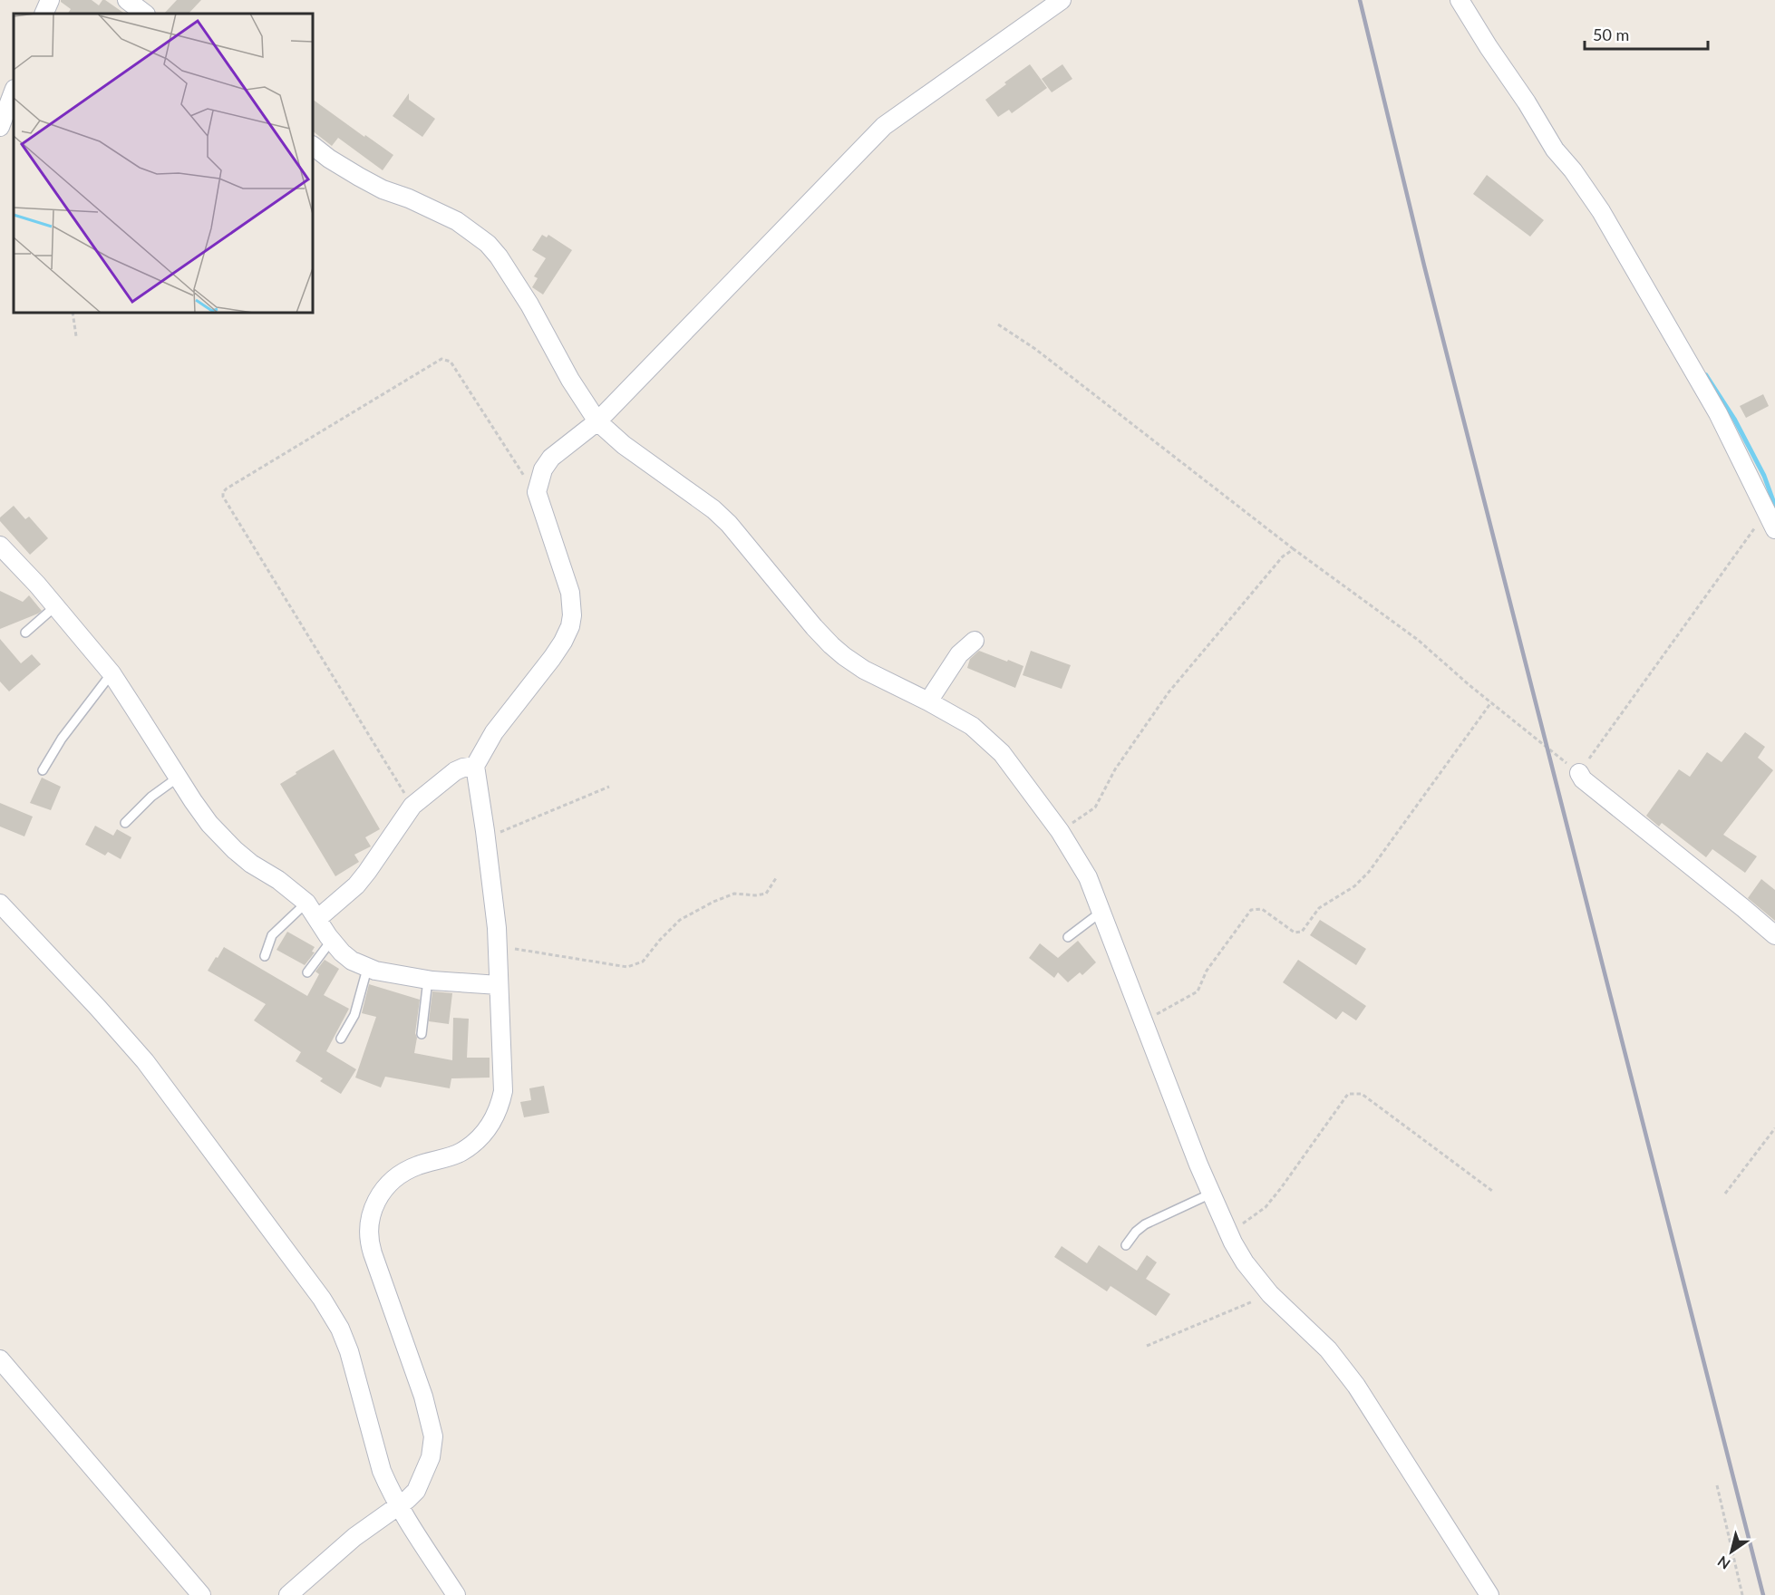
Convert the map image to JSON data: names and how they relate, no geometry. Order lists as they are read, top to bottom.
{
  "scale_bar": "50 m",
  "north": "bottom left"
}
